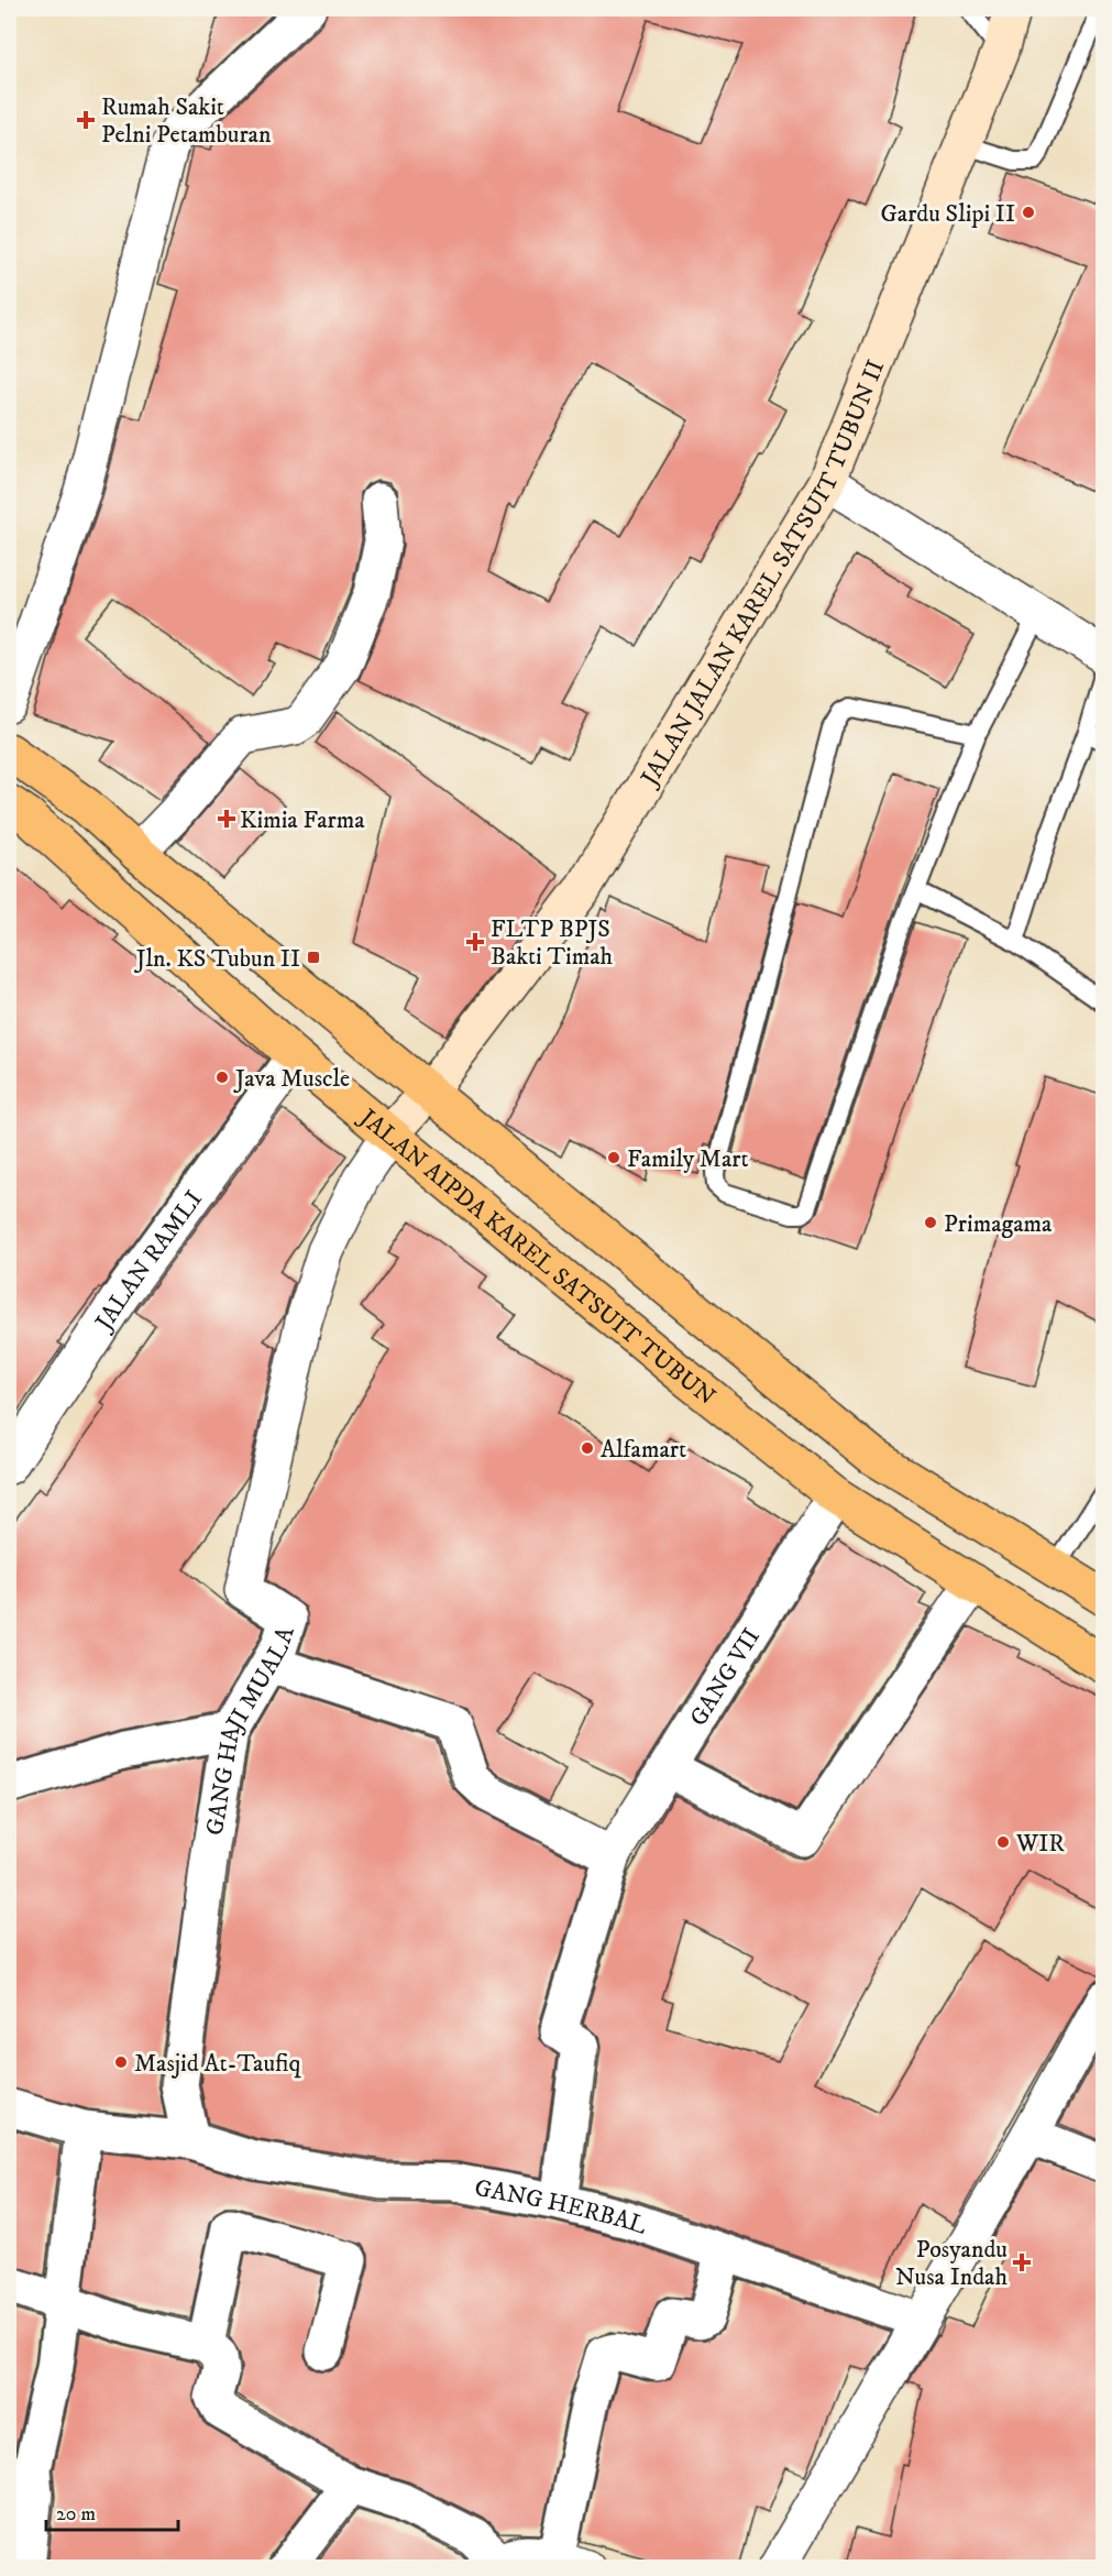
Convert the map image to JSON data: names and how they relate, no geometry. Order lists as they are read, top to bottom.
{
  "streets": {
    "main road": ["JALAN AIPDA KAREL SATSUIT TUBUN"],
    "street": [
      "JALAN JALAN KAREL SATSUIT TUBUN II",
      "JALAN RAMLI",
      "GANG VII",
      "GANG HAJI MUALA",
      "GANG HERBAL"
    ]
  },
  "crossings": [
    ["JALAN JALAN KAREL SATSUIT TUBUN II", "JALAN AIPDA KAREL SATSUIT TUBUN"],
    ["JALAN JALAN KAREL SATSUIT TUBUN II", "GANG HAJI MUALA"],
    ["JALAN AIPDA KAREL SATSUIT TUBUN", "JALAN RAMLI"],
    ["JALAN AIPDA KAREL SATSUIT TUBUN", "GANG VII"],
    ["JALAN AIPDA KAREL SATSUIT TUBUN", "GANG HAJI MUALA"],
    ["GANG VII", "GANG HERBAL"],
    ["GANG HAJI MUALA", "GANG HERBAL"]
  ],
  "places": {
    "health": [
      "Rumah Sakit Pelni Petamburan",
      "Kimia Farma",
      "FLTP BPJS Bakti Timah",
      "Posyandu Nusa Indah"
    ],
    "other": [
      "Gardu Slipi II",
      "Java Muscle",
      "Family Mart",
      "Primagama",
      "Alfamart",
      "WIR",
      "Masjid At-Taufiq"
    ],
    "transit": ["Jln. KS Tubun II"]
  },
  "scale_bar": "20 m"
}
